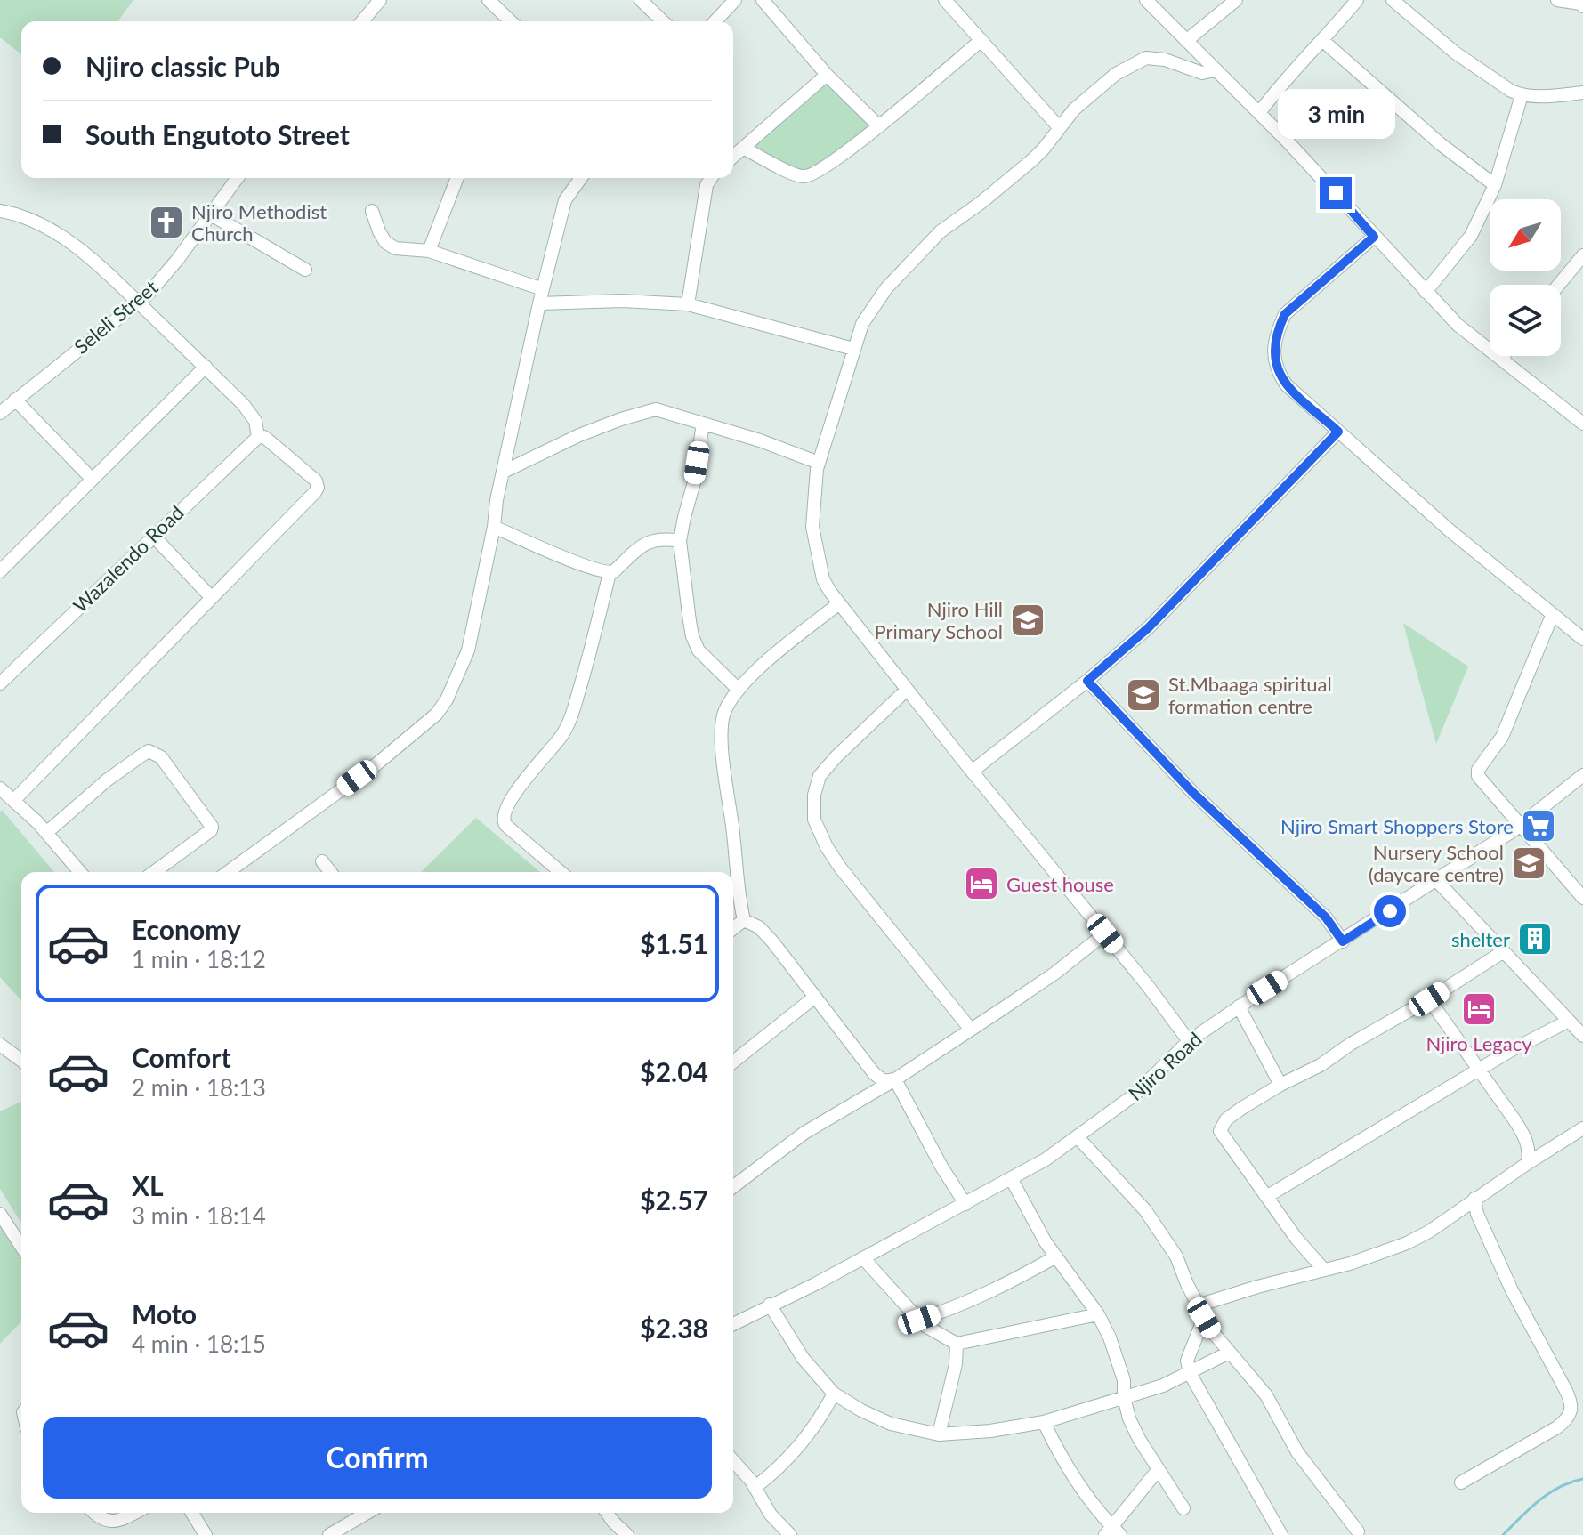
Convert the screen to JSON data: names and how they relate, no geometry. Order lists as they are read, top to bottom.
{
  "streets": {
    "street": ["Seleli Street", "Wazalendo Road", "Njiro Road"]
  },
  "places": {
    "church": ["Njiro Methodist Church"],
    "school or university": ["Njiro Hill Primary School", "St.Mbaaga spiritual formation centre", "Nursery School (daycare centre)"],
    "supermarket": ["Njiro Smart Shoppers Store"],
    "hotel": ["Guest house", "Njiro Legacy"],
    "building": ["shelter"]
  },
  "north": "bottom left",
  "page": {
    "banner": ["Njiro classic Pub", "South Engutoto Street"],
    "bubble": "3 min",
    "list": [
      {
        "name": "Economy",
        "note": "1 min · 18:12",
        "value": "$1.51"
      },
      {
        "name": "Comfort",
        "note": "2 min · 18:13",
        "value": "$2.04"
      },
      {
        "name": "XL",
        "note": "3 min · 18:14",
        "value": "$2.57"
      },
      {
        "name": "Moto",
        "note": "4 min · 18:15",
        "value": "$2.38"
      }
    ],
    "buttons": "Confirm"
  }
}
